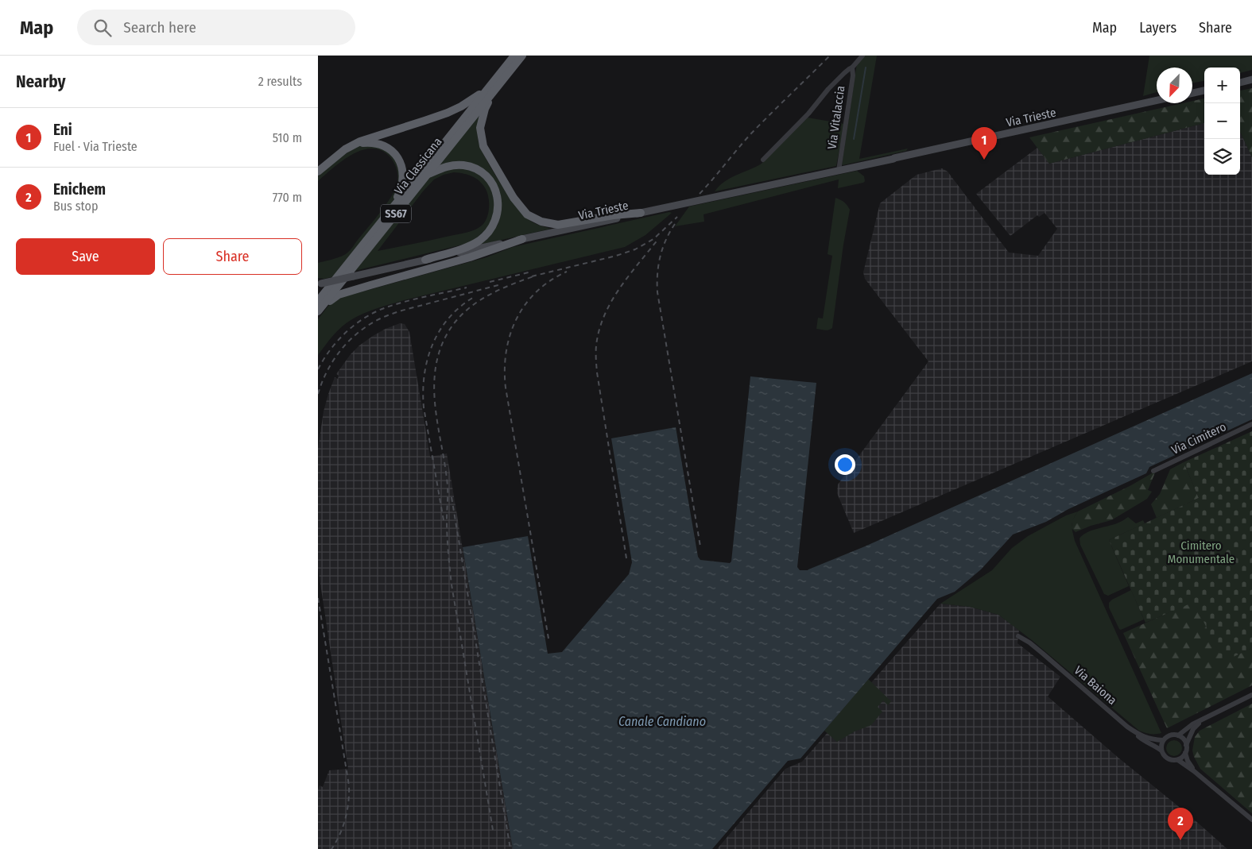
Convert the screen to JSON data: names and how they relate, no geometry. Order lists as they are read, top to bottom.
{
  "streets": {
    "highway": ["Via Classicana", "SS67"],
    "main road": ["Via Trieste"],
    "street": ["Via Vitalaccia", "Via Cimitero", "Via Baiona"]
  },
  "crossings": [
    ["Via Vitalaccia", "Via Trieste"]
  ],
  "water": ["Canale Candiano"],
  "parks": ["Cimitero Monumentale"],
  "north": "bottom left",
  "page": {
    "header": "Map",
    "search": "Search here",
    "nav": ["Map", "Layers", "Share"],
    "heading": ["Nearby", "2 results"],
    "map_buttons": ["+", "−"],
    "list": [
      {
        "mark": "1",
        "name": "Eni",
        "note": "Fuel · Via Trieste",
        "value": "510 m"
      },
      {
        "mark": "2",
        "name": "Enichem",
        "note": "Bus stop",
        "value": "770 m"
      }
    ],
    "pins": ["1", "2"],
    "buttons": ["Save", "Share"]
  }
}
